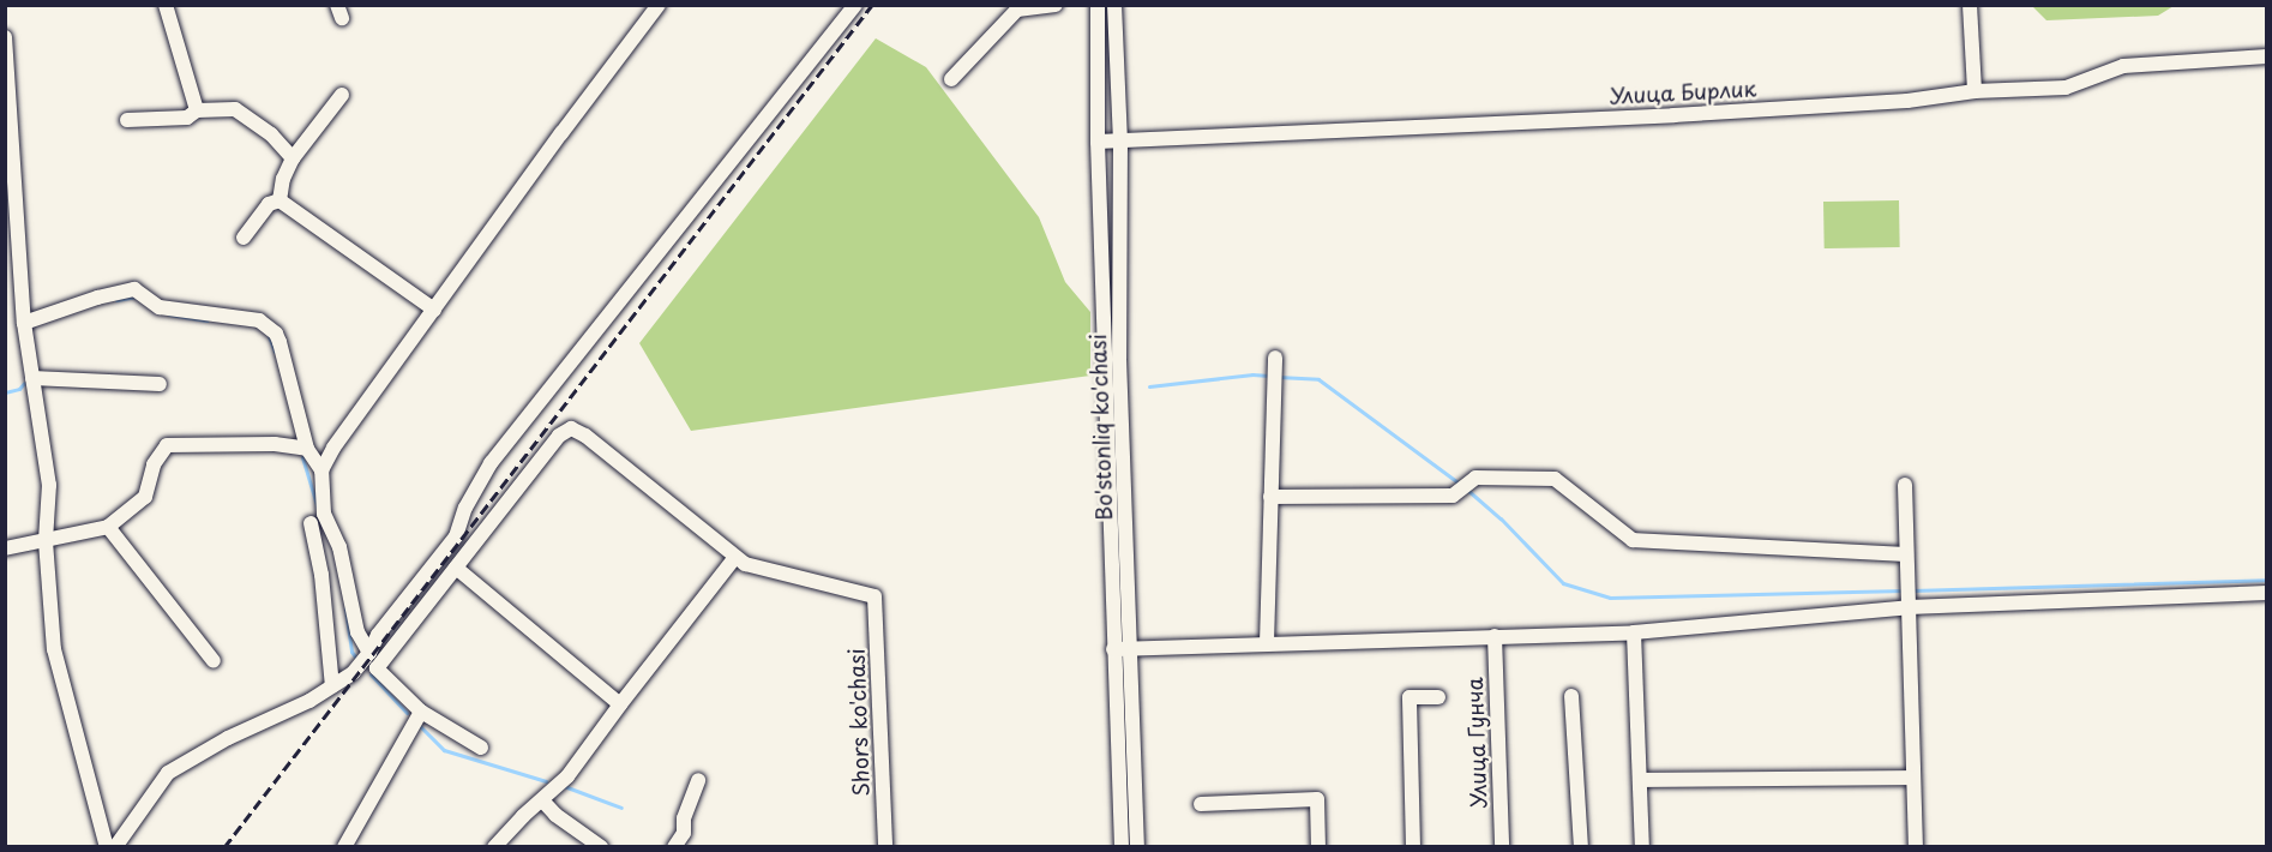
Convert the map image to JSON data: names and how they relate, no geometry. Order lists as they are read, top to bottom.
{
  "streets": {
    "street": [
      "Улица Бирлик",
      "Bo'stonliq ko'chasi",
      "Shors ko'chasi",
      "Улица Гунча"
    ]
  },
  "crossings": [
    ["Улица Бирлик", "Bo'stonliq ko'chasi"]
  ]
}
